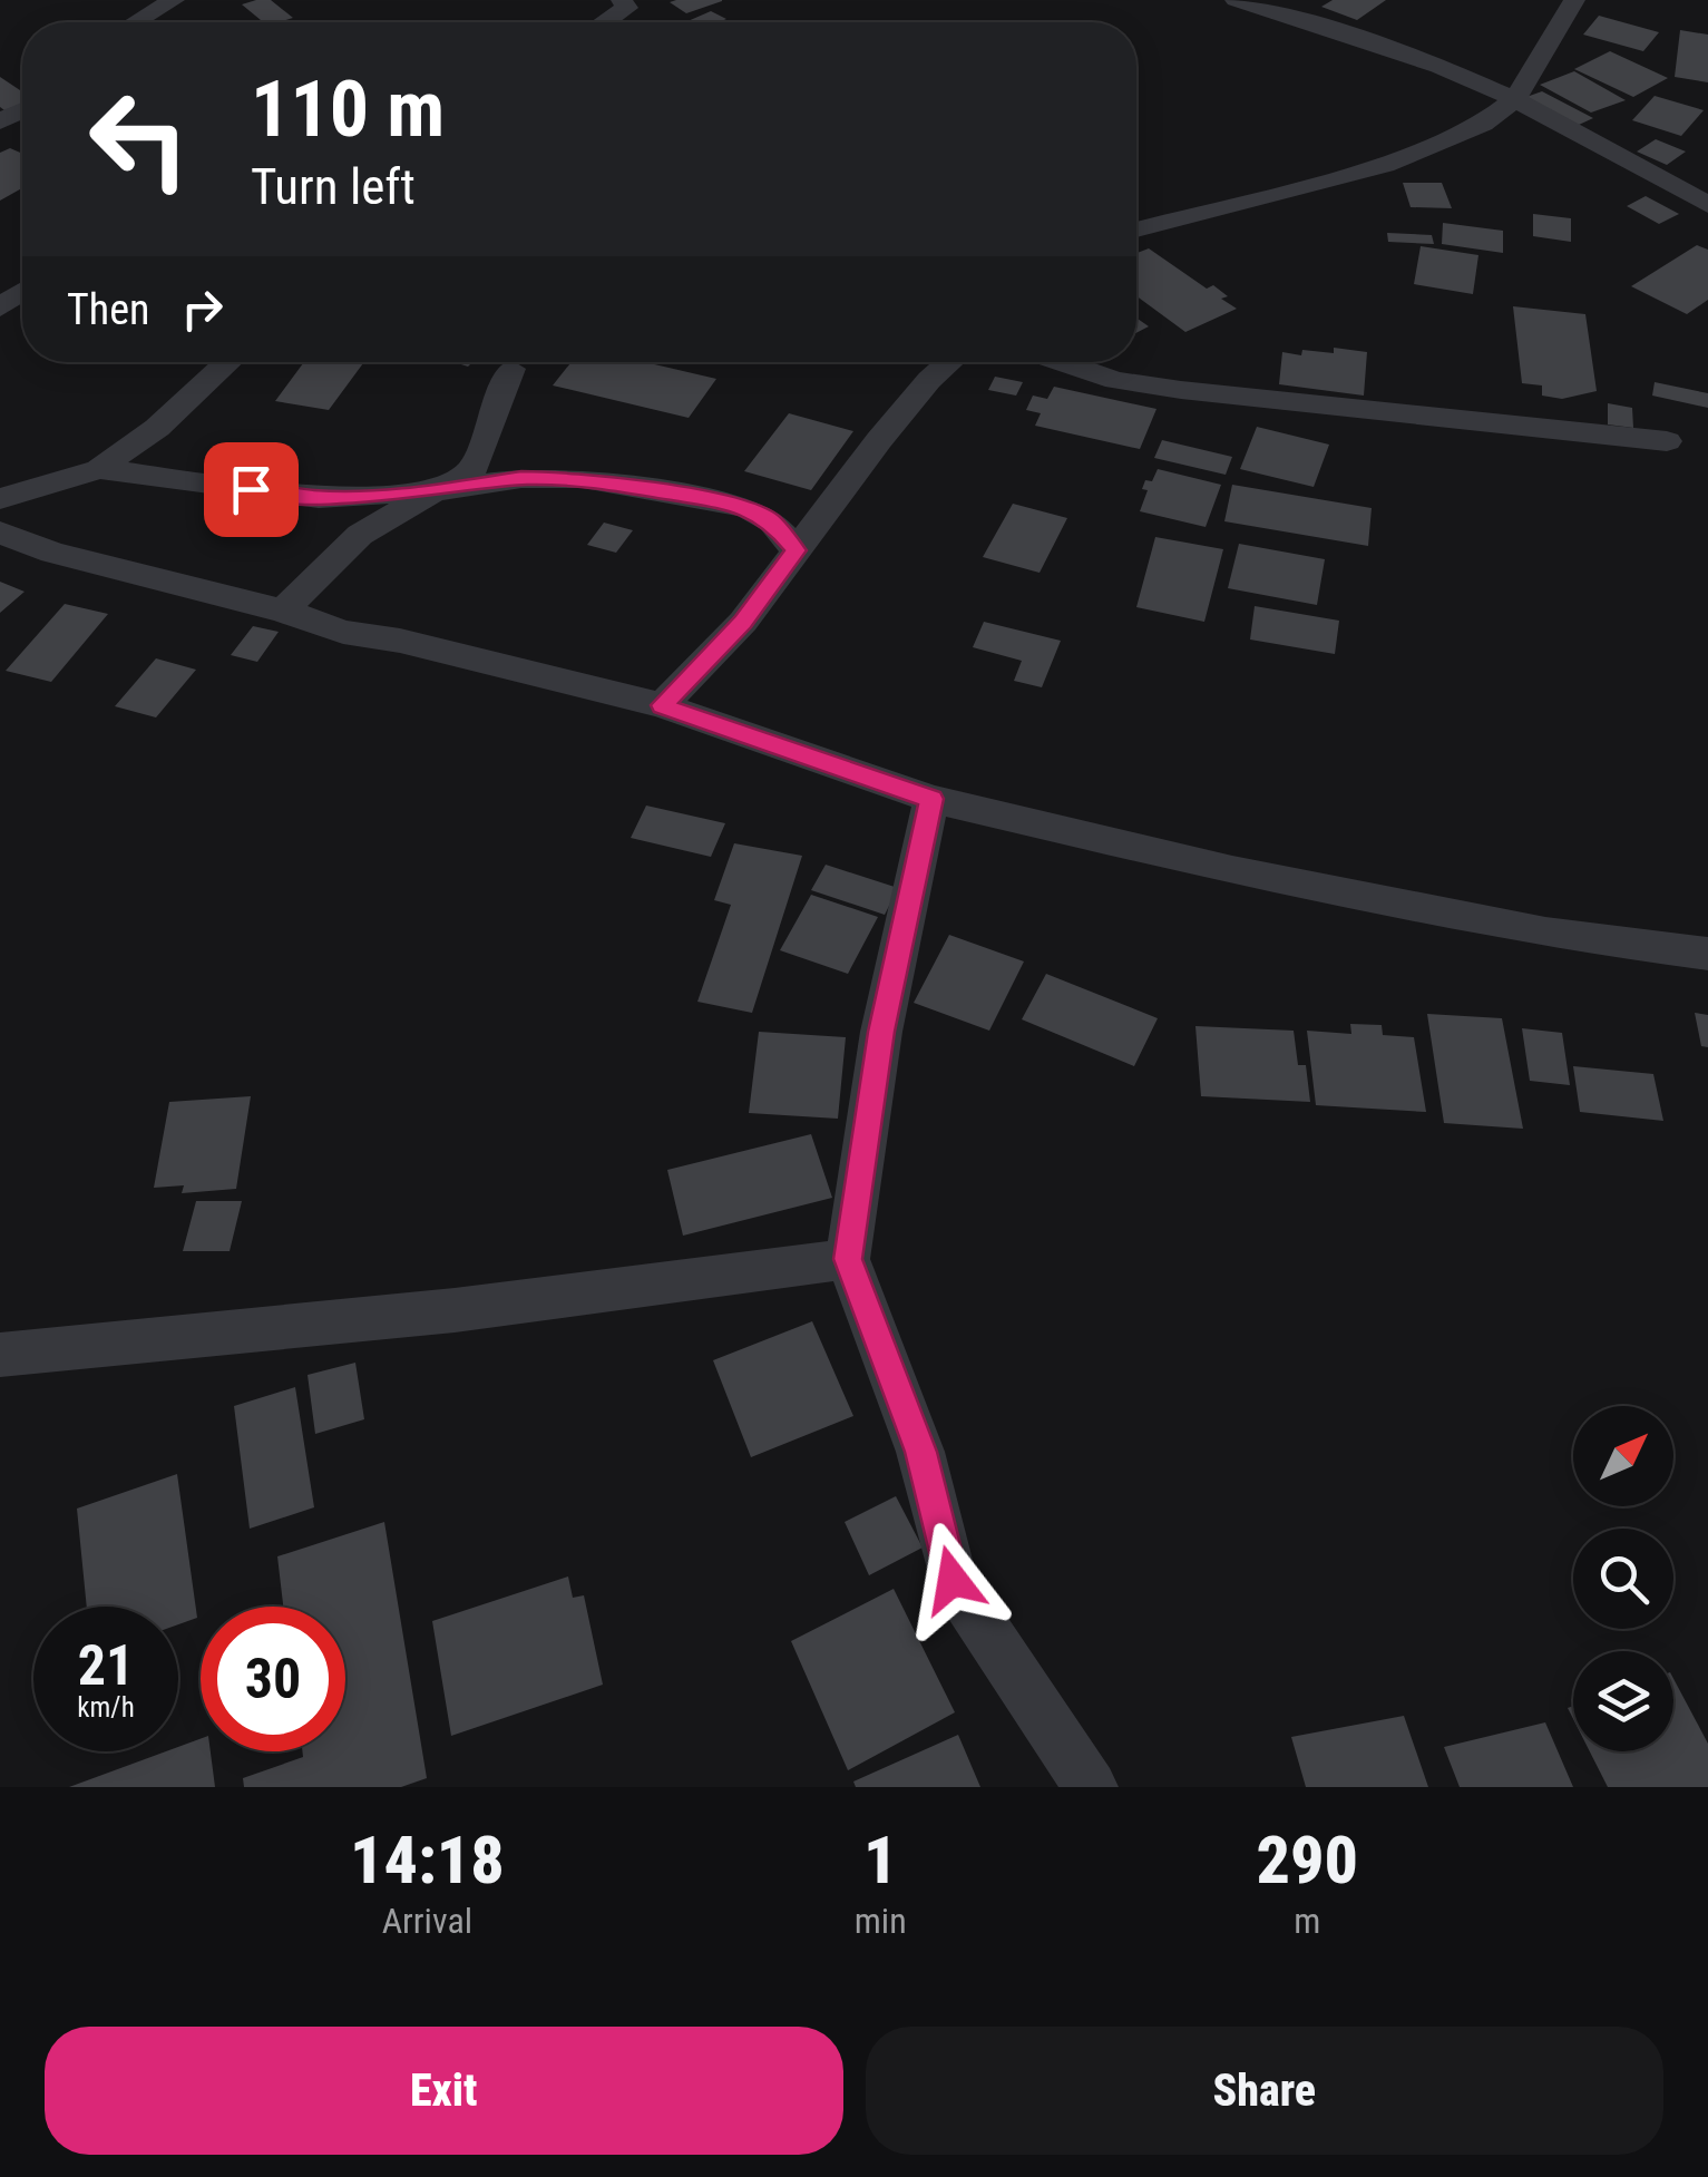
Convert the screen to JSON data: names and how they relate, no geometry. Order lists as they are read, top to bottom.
{
  "north": "top right",
  "page": {
    "turn": ["110 m", "Turn left"],
    "then": "Then",
    "speed": "21 km/h",
    "limit": "30",
    "eta": [
      "14:18",
      "Arrival",
      "1",
      "min",
      "290",
      "m"
    ],
    "buttons": ["Exit", "Share"]
  }
}
